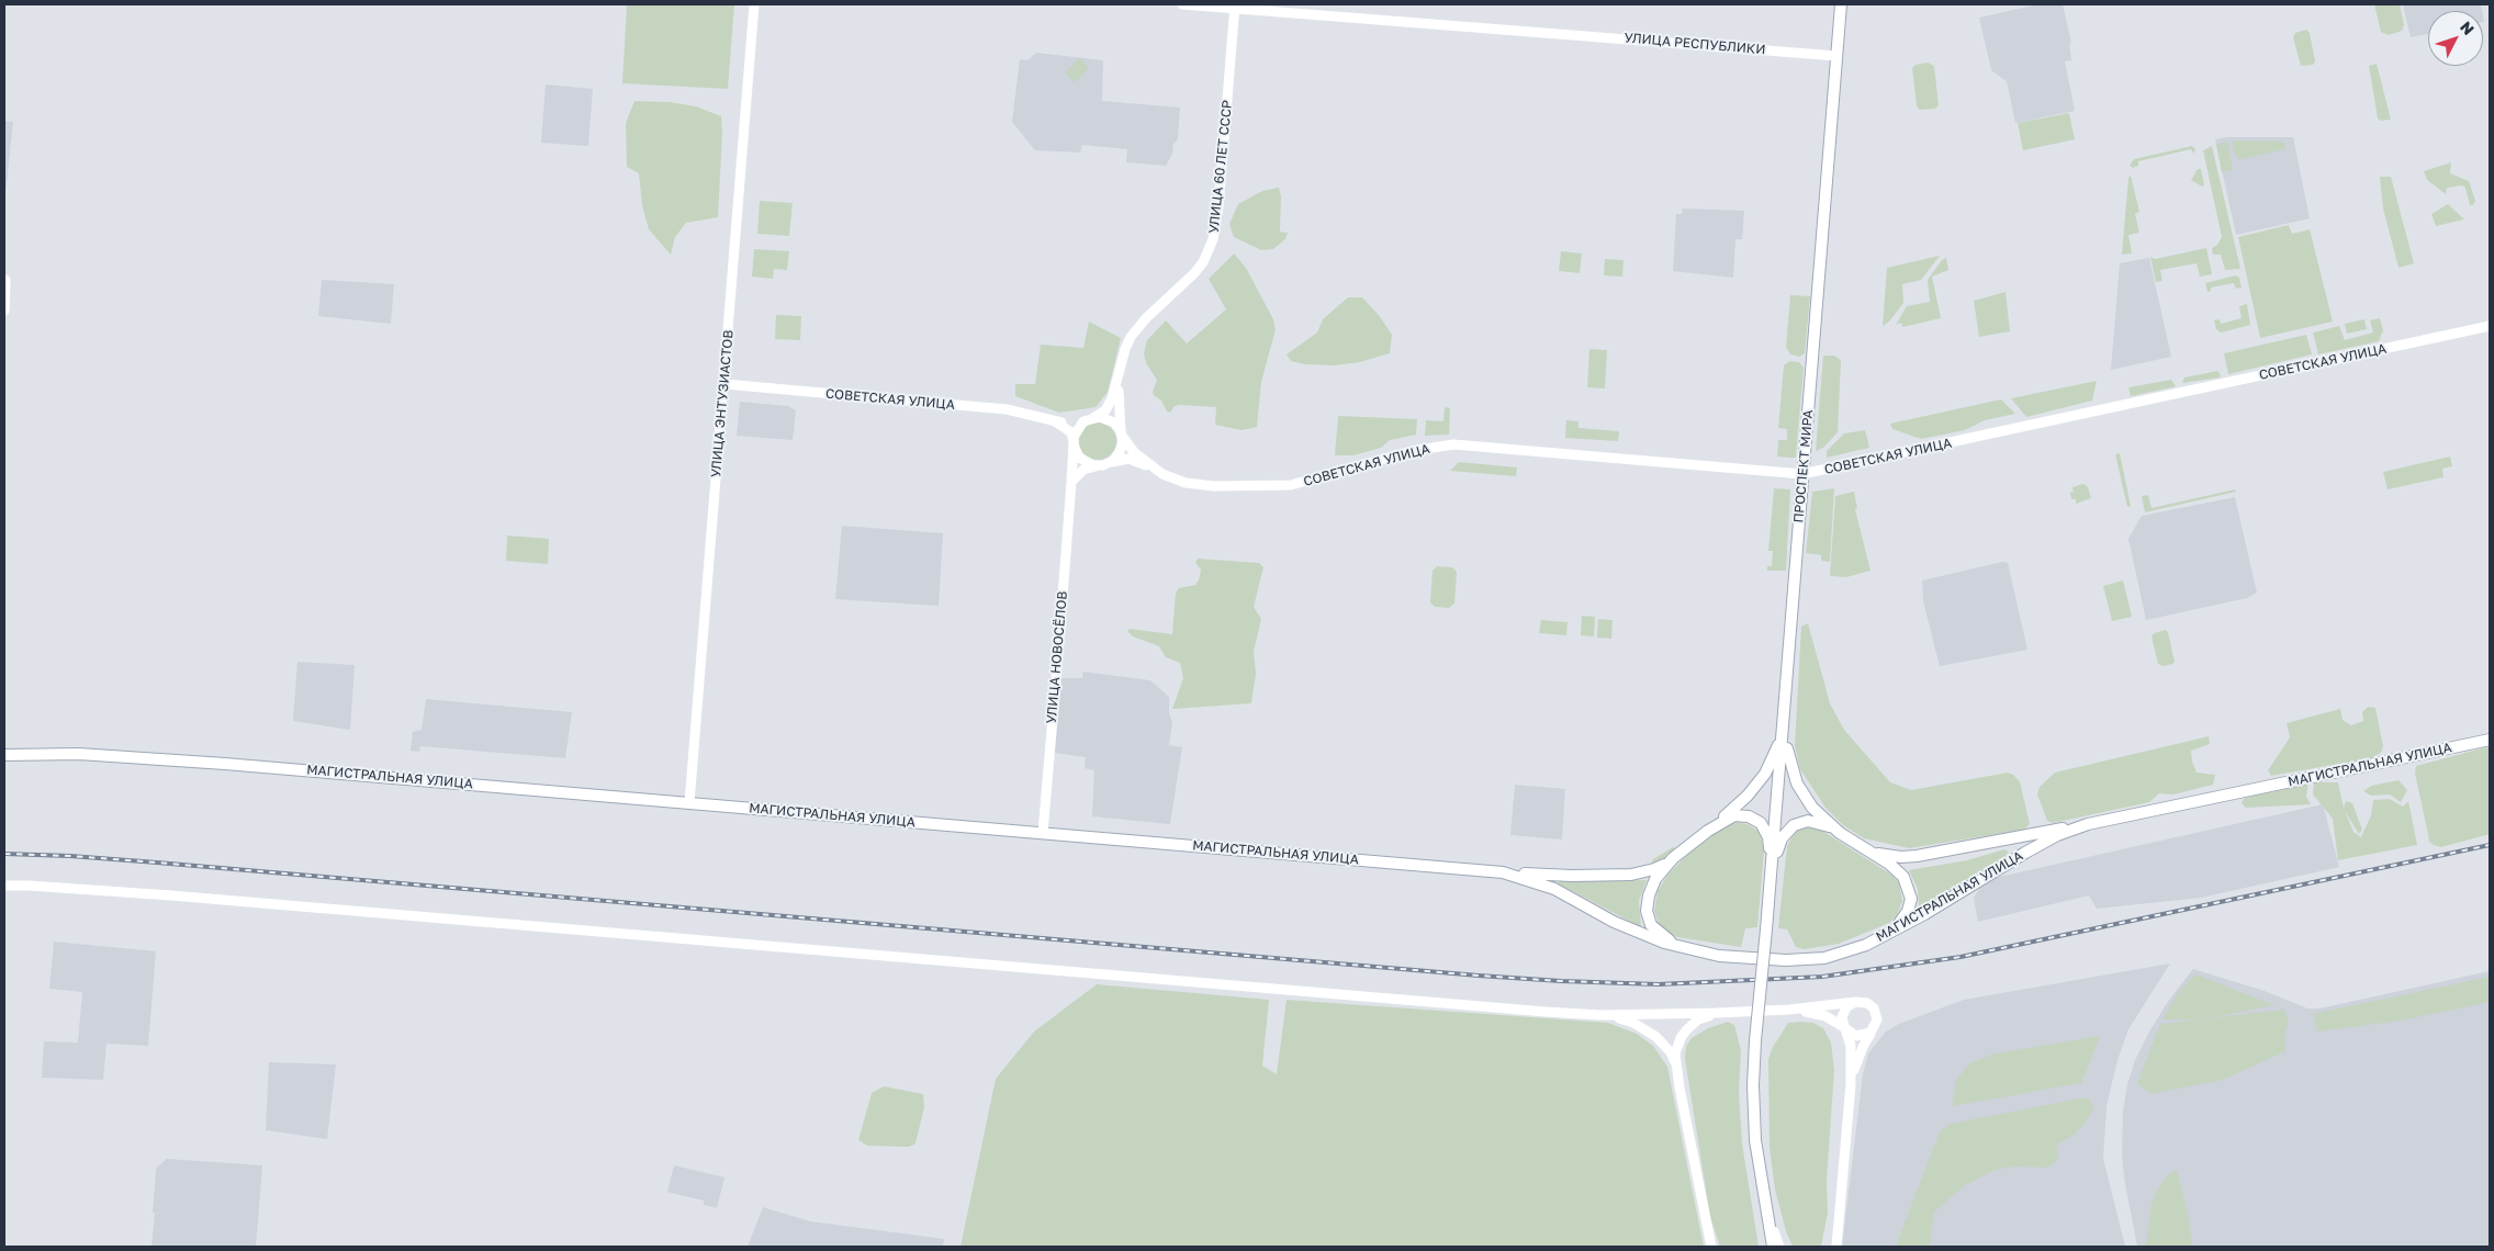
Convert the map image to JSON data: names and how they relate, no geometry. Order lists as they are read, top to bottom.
{
  "streets": {
    "main road": [
      "УЛИЦА РЕСПУБЛИКИ",
      "УЛИЦА 60 ЛЕТ СССР",
      "СОВЕТСКАЯ УЛИЦА",
      "УЛИЦА ЭНТУЗИАСТОВ",
      "ПРОСПЕКТ МИРА",
      "УЛИЦА НОВОСЁЛОВ",
      "МАГИСТРАЛЬНАЯ УЛИЦА"
    ]
  },
  "crossings": [
    ["УЛИЦА РЕСПУБЛИКИ", "УЛИЦА 60 ЛЕТ СССР"],
    ["УЛИЦА РЕСПУБЛИКИ", "ПРОСПЕКТ МИРА"],
    ["СОВЕТСКАЯ УЛИЦА", "УЛИЦА ЭНТУЗИАСТОВ"],
    ["СОВЕТСКАЯ УЛИЦА", "ПРОСПЕКТ МИРА"],
    ["СОВЕТСКАЯ УЛИЦА", "УЛИЦА НОВОСЁЛОВ"],
    ["УЛИЦА ЭНТУЗИАСТОВ", "МАГИСТРАЛЬНАЯ УЛИЦА"],
    ["УЛИЦА НОВОСЁЛОВ", "МАГИСТРАЛЬНАЯ УЛИЦА"]
  ],
  "north": "top right"
}
